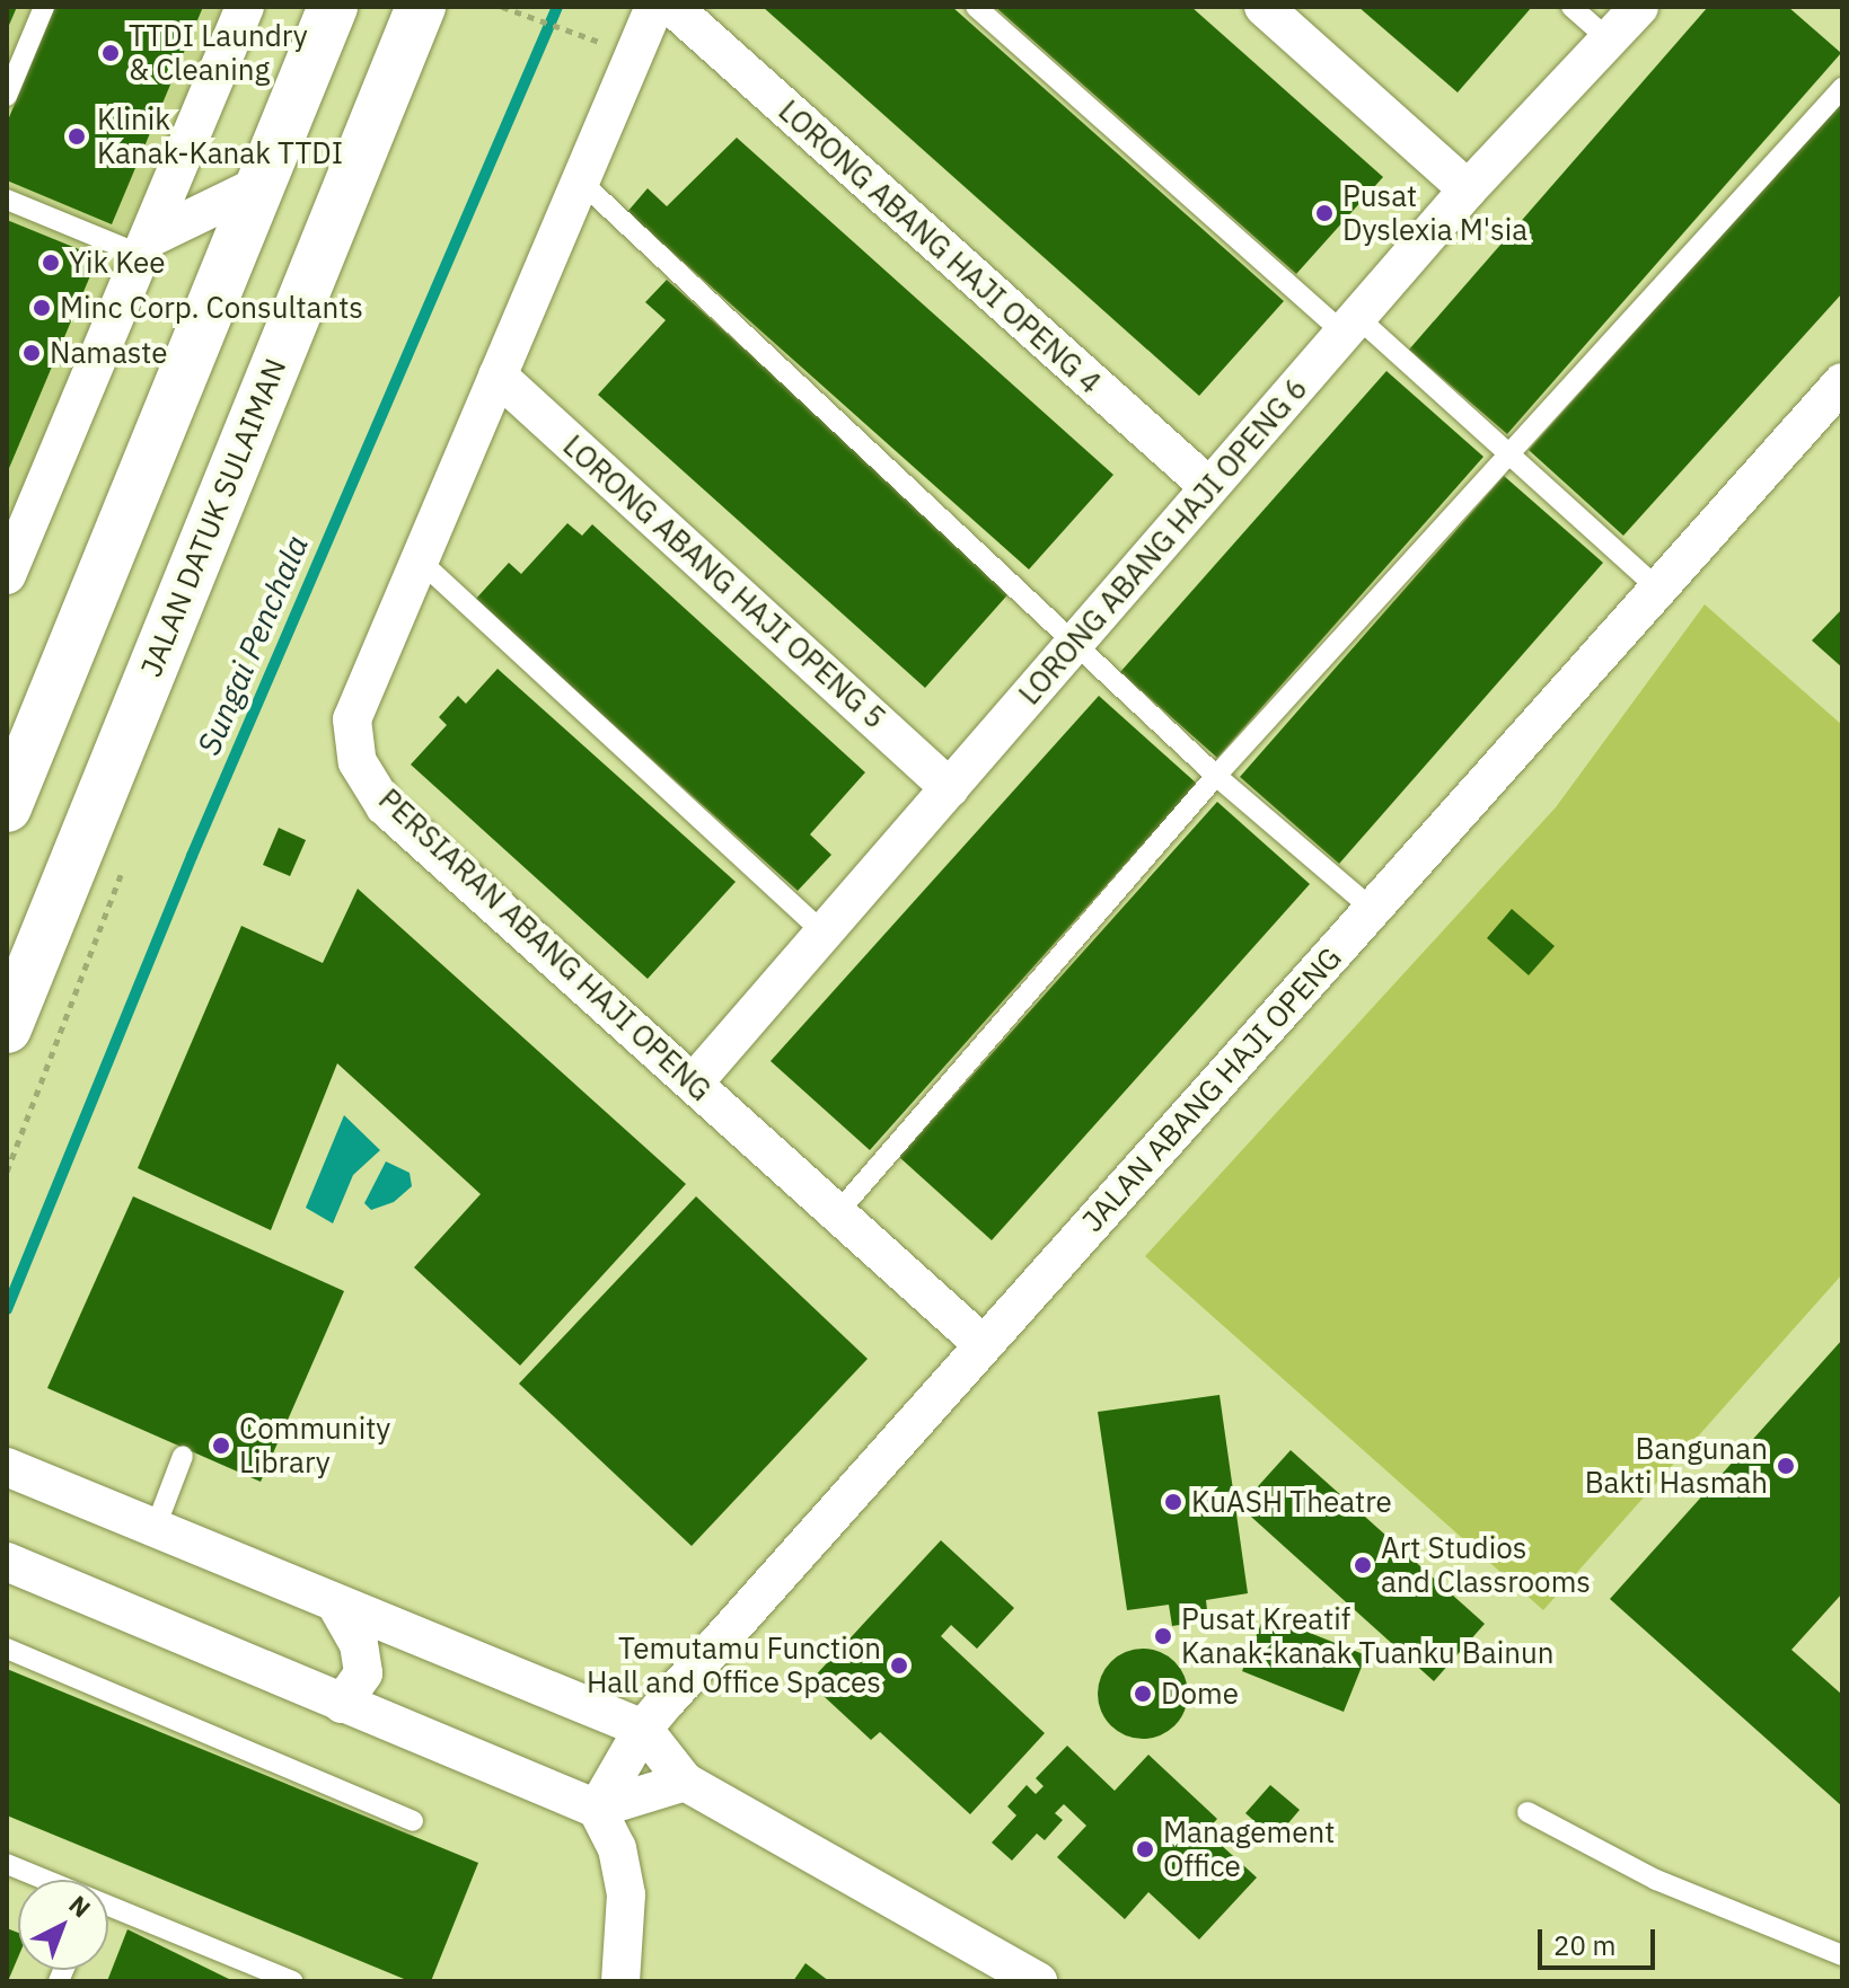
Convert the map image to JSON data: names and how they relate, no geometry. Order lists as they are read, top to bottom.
{
  "streets": {
    "main road": ["JALAN DATUK SULAIMAN"],
    "street": [
      "LORONG ABANG HAJI OPENG 4",
      "LORONG ABANG HAJI OPENG 6",
      "LORONG ABANG HAJI OPENG 5",
      "PERSIARAN ABANG HAJI OPENG",
      "JALAN ABANG HAJI OPENG"
    ]
  },
  "crossings": [
    ["LORONG ABANG HAJI OPENG 4", "LORONG ABANG HAJI OPENG 6"],
    ["LORONG ABANG HAJI OPENG 6", "LORONG ABANG HAJI OPENG 5"],
    ["LORONG ABANG HAJI OPENG 6", "PERSIARAN ABANG HAJI OPENG"],
    ["LORONG ABANG HAJI OPENG 5", "PERSIARAN ABANG HAJI OPENG"],
    ["PERSIARAN ABANG HAJI OPENG", "JALAN ABANG HAJI OPENG"]
  ],
  "water": ["Sungai Penchala"],
  "places": [
    "TTDI Laundry & Cleaning",
    "Klinik Kanak-Kanak TTDI",
    "Pusat Dyslexia M'sia",
    "Yik Kee",
    "Minc Corp. Consultants",
    "Namaste",
    "Community Library",
    "Bangunan Bakti Hasmah",
    "KuASH Theatre",
    "Art Studios and Classrooms",
    "Pusat Kreatif Kanak-kanak Tuanku Bainun",
    "Temutamu Function Hall and Office Spaces",
    "Dome",
    "Management Office"
  ],
  "scale_bar": "20 m",
  "north": "top right"
}
